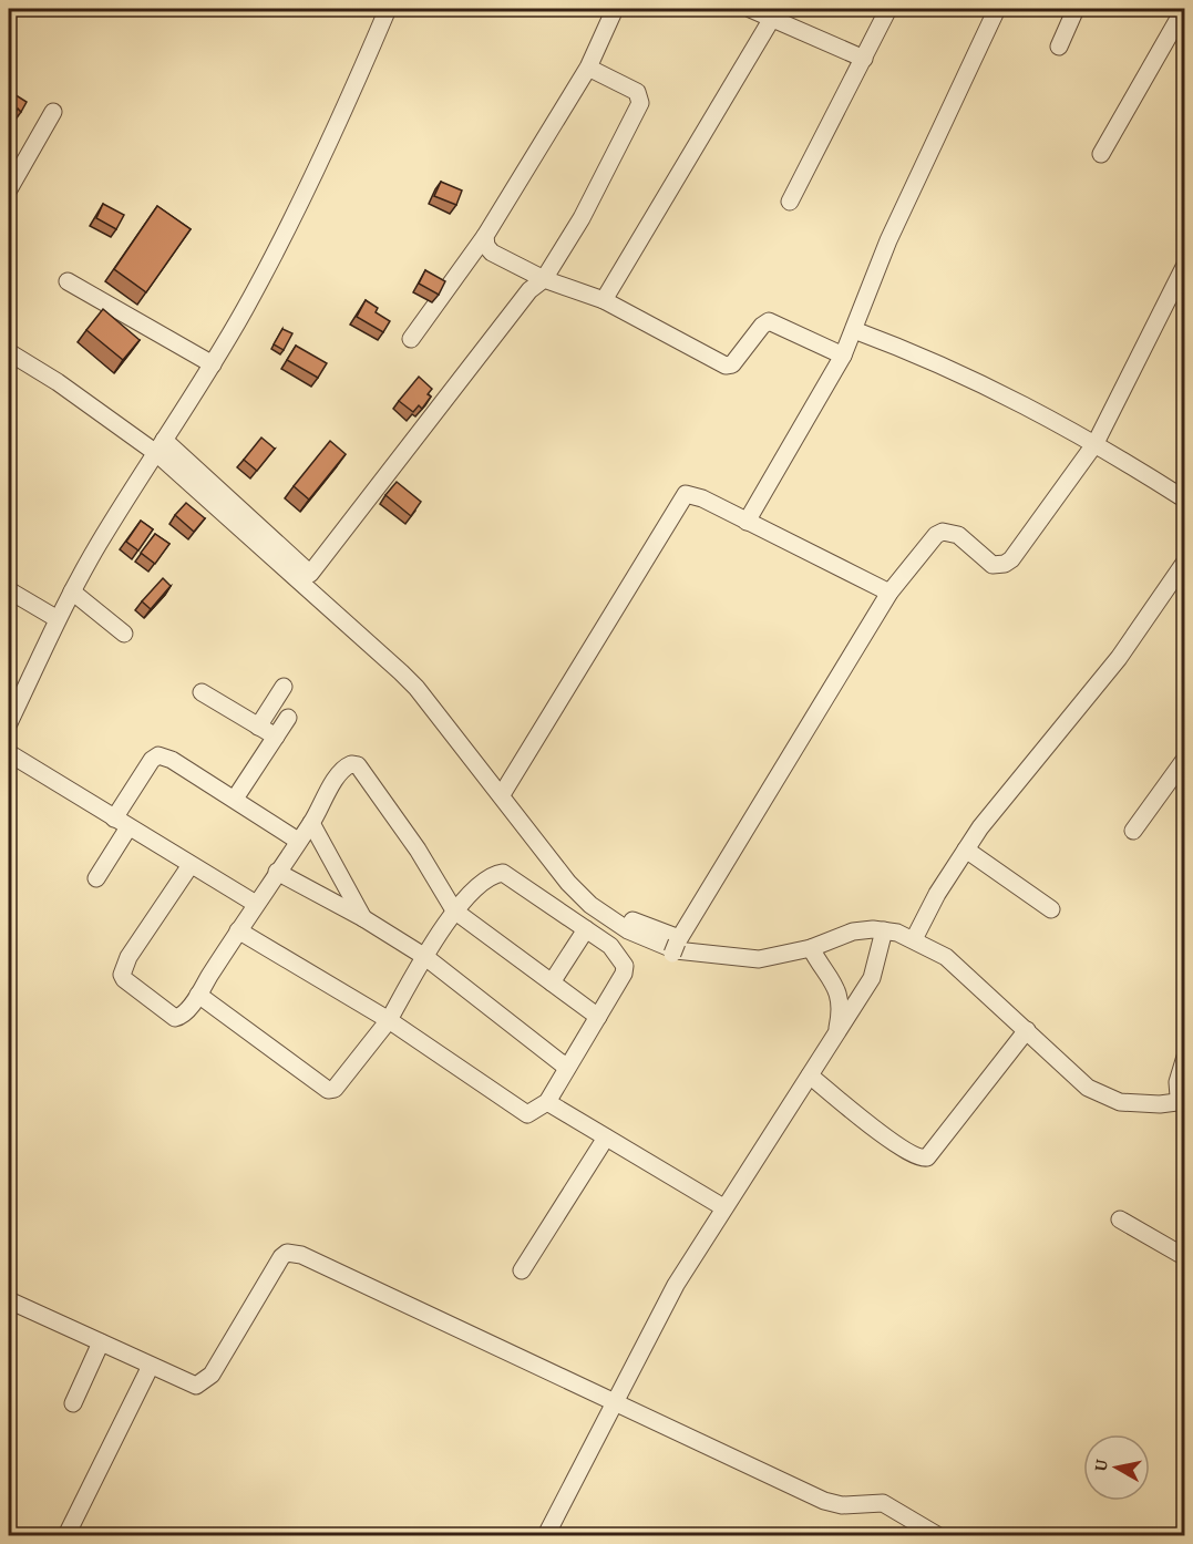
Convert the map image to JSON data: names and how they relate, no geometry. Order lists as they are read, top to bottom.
{
  "north": "left"
}
